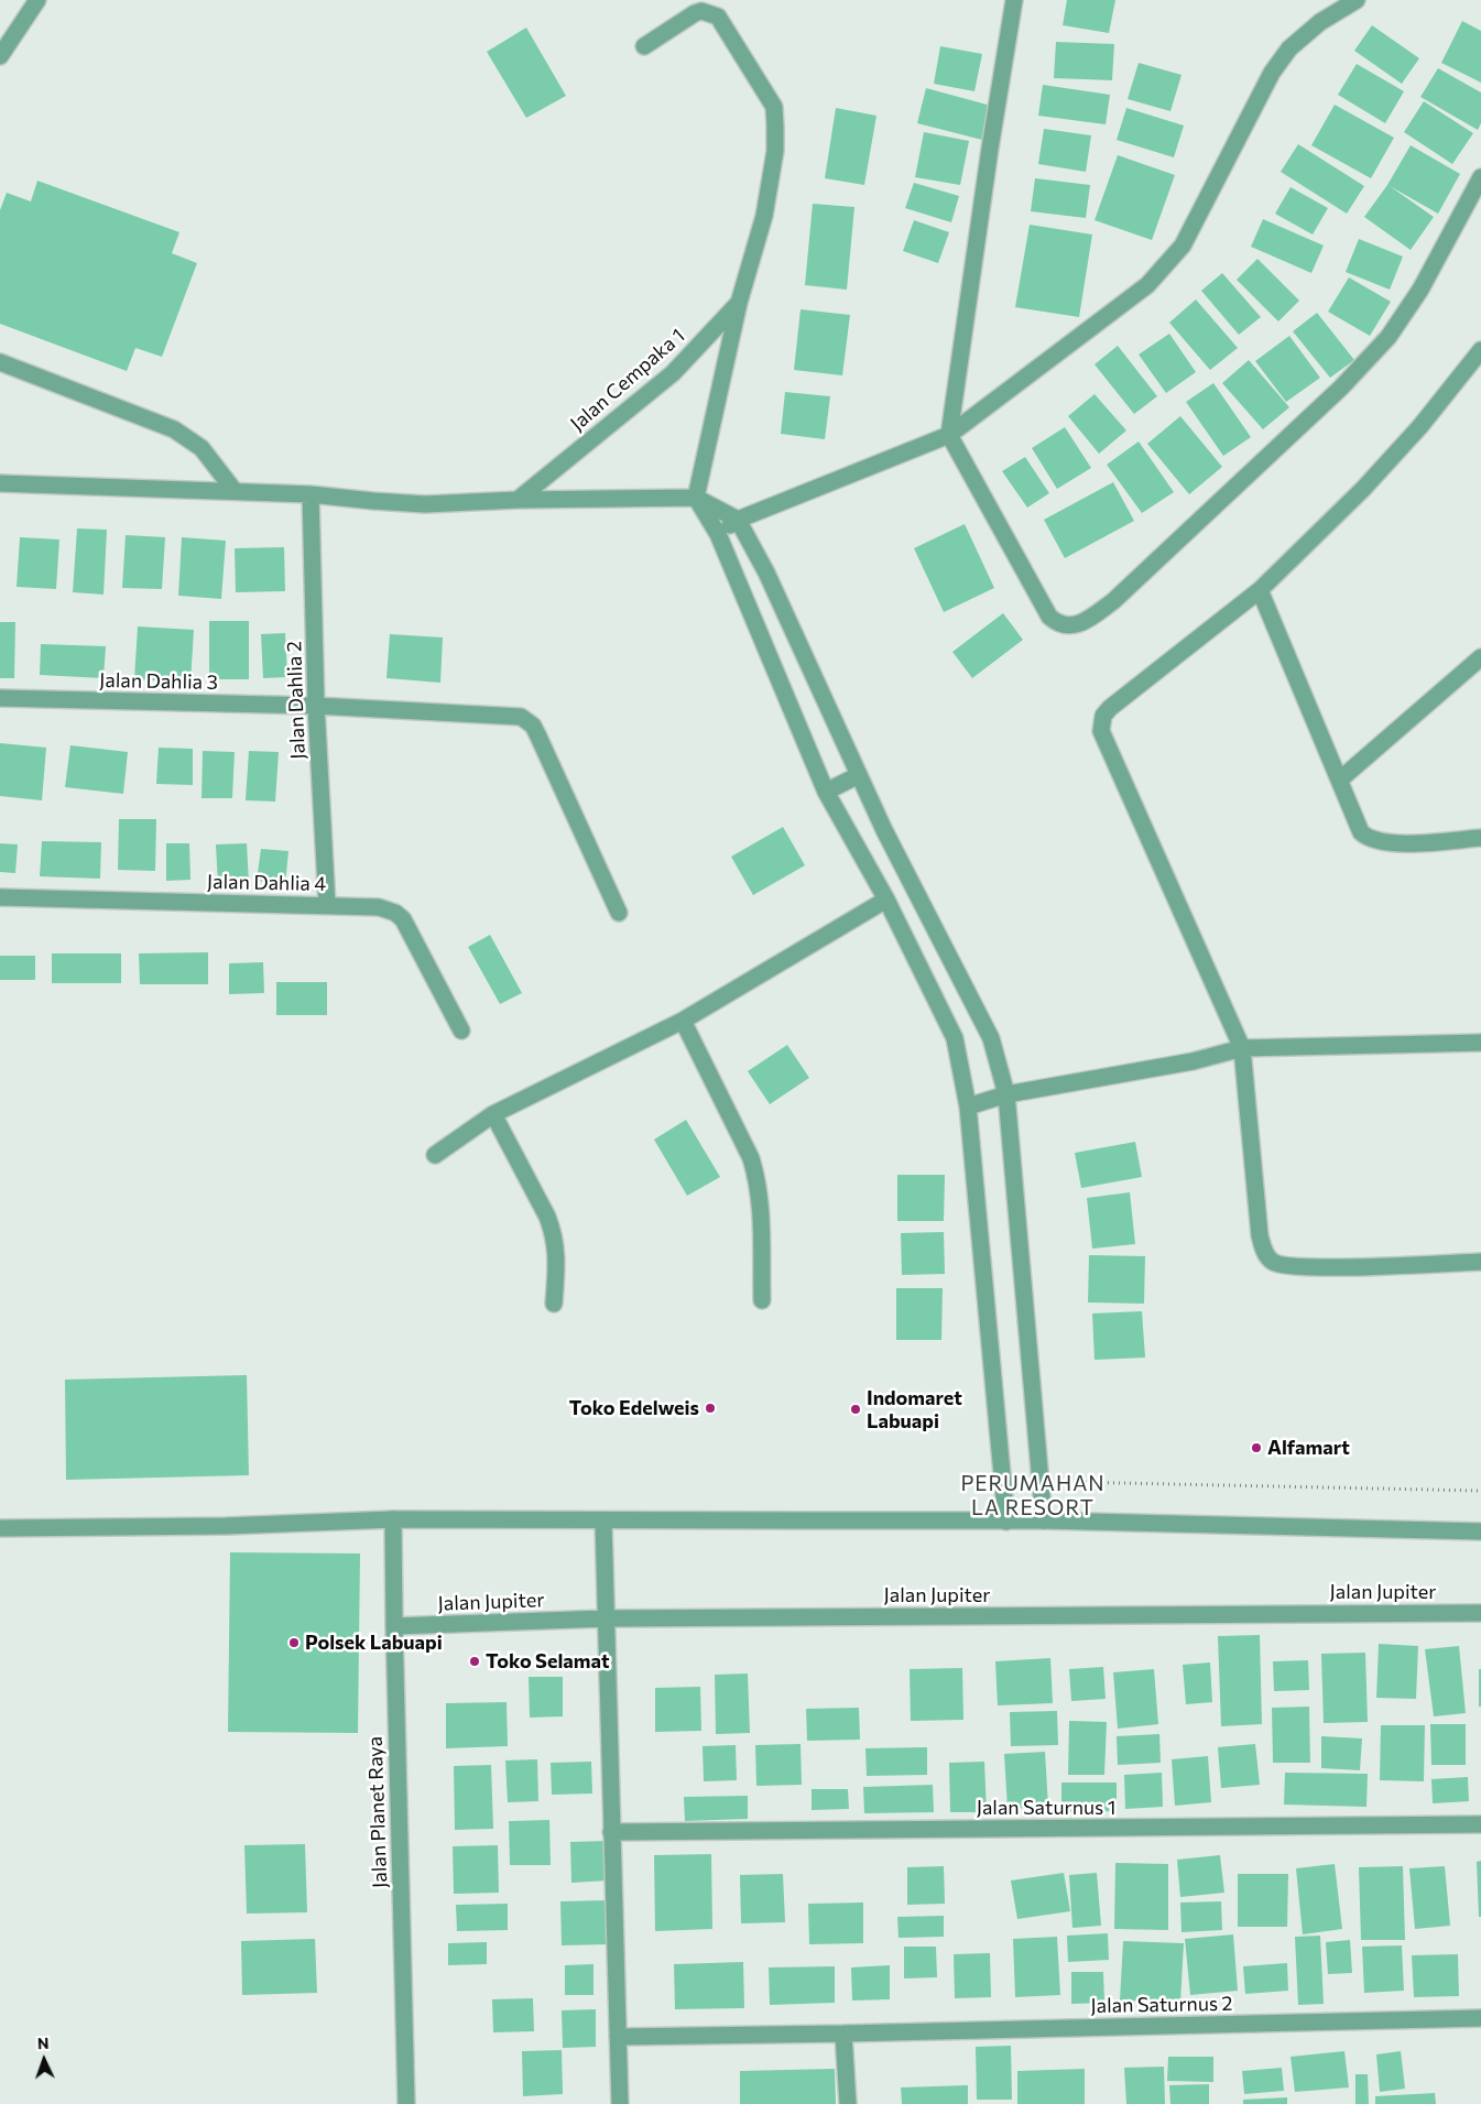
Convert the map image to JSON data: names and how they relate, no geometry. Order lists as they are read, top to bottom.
{
  "streets": {
    "street": [
      "Jalan Cempaka 1",
      "Jalan Dahlia 3",
      "Jalan Dahlia 2",
      "Jalan Dahlia 4",
      "Jalan Jupiter",
      "Jalan Saturnus 1",
      "Jalan Planet Raya",
      "Jalan Saturnus 2"
    ]
  },
  "crossings": [
    ["Jalan Dahlia 3", "Jalan Dahlia 2"],
    ["Jalan Dahlia 2", "Jalan Dahlia 4"],
    ["Jalan Jupiter", "Jalan Planet Raya"]
  ],
  "districts": ["PERUMAHAN LA RESORT"],
  "places": [
    "Toko Edelweis",
    "Indomaret Labuapi",
    "Alfamart",
    "Polsek Labuapi",
    "Toko Selamat"
  ],
  "north": "top"
}
